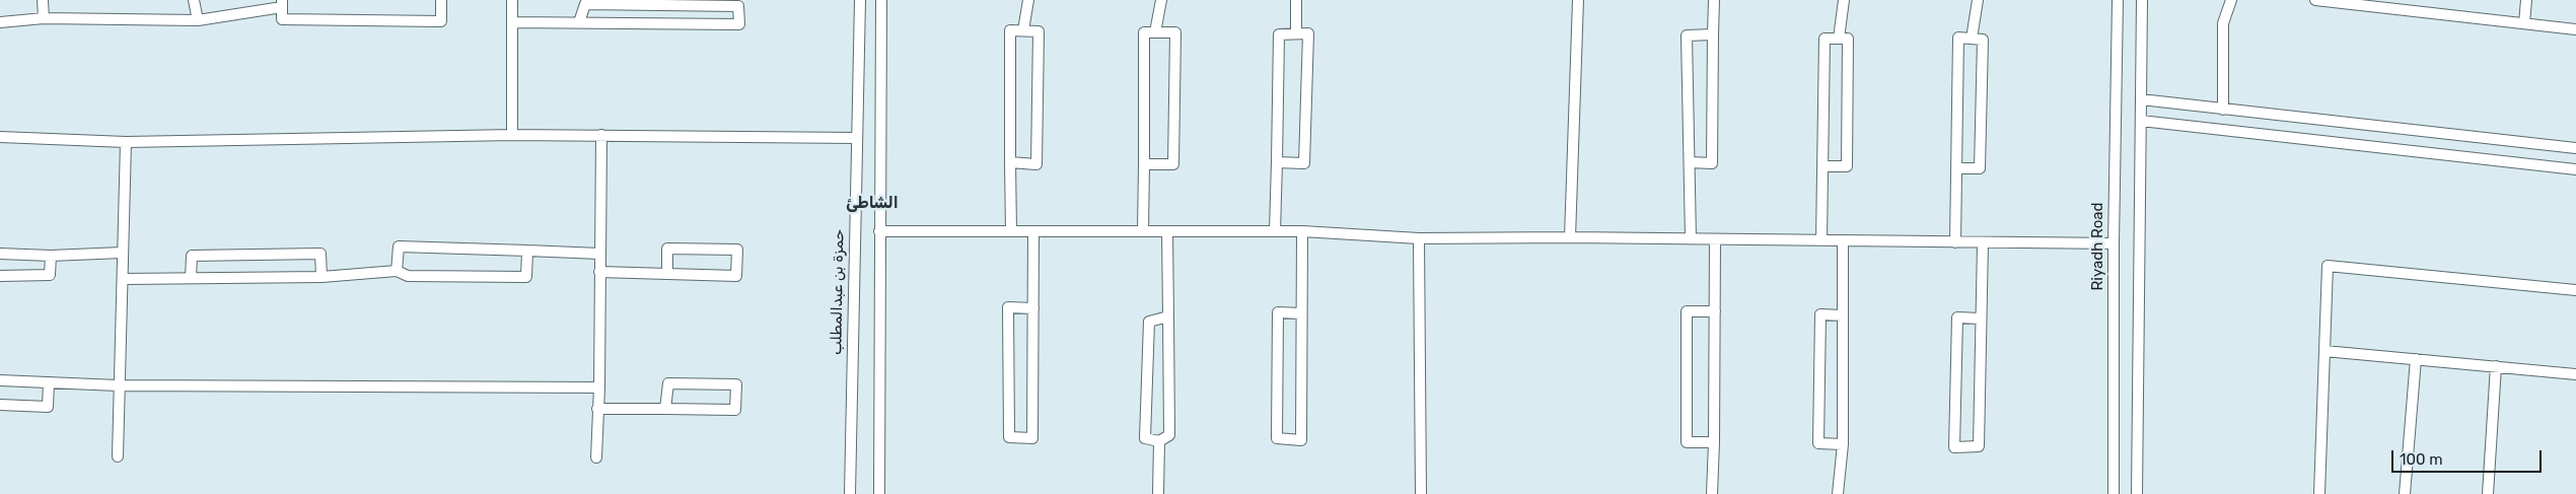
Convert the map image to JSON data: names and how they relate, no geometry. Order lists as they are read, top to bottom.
{
  "streets": {
    "street": ["Riyadh Road", "حمزة بن عبدالمطلب"]
  },
  "districts": ["الشاطئ"],
  "scale_bar": "100 m"
}
